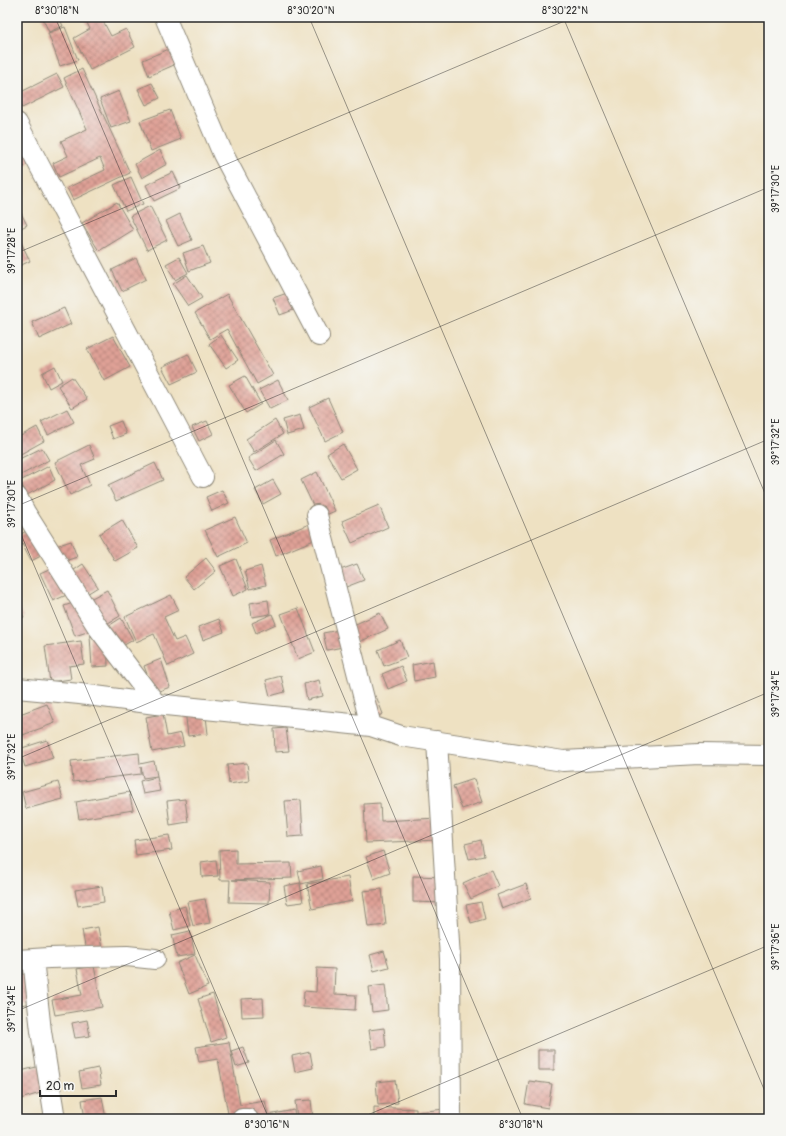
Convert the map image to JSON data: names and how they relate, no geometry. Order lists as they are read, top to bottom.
{
  "scale_bar": "20 m",
  "coordinates": [
    "8°30'18\"N",
    "8°30'20\"N",
    "8°30'22\"N",
    "39°17'30\"E",
    "39°17'28\"E",
    "39°17'32\"E",
    "39°17'34\"E",
    "39°17'36\"E",
    "8°30'16\"N"
  ]
}
